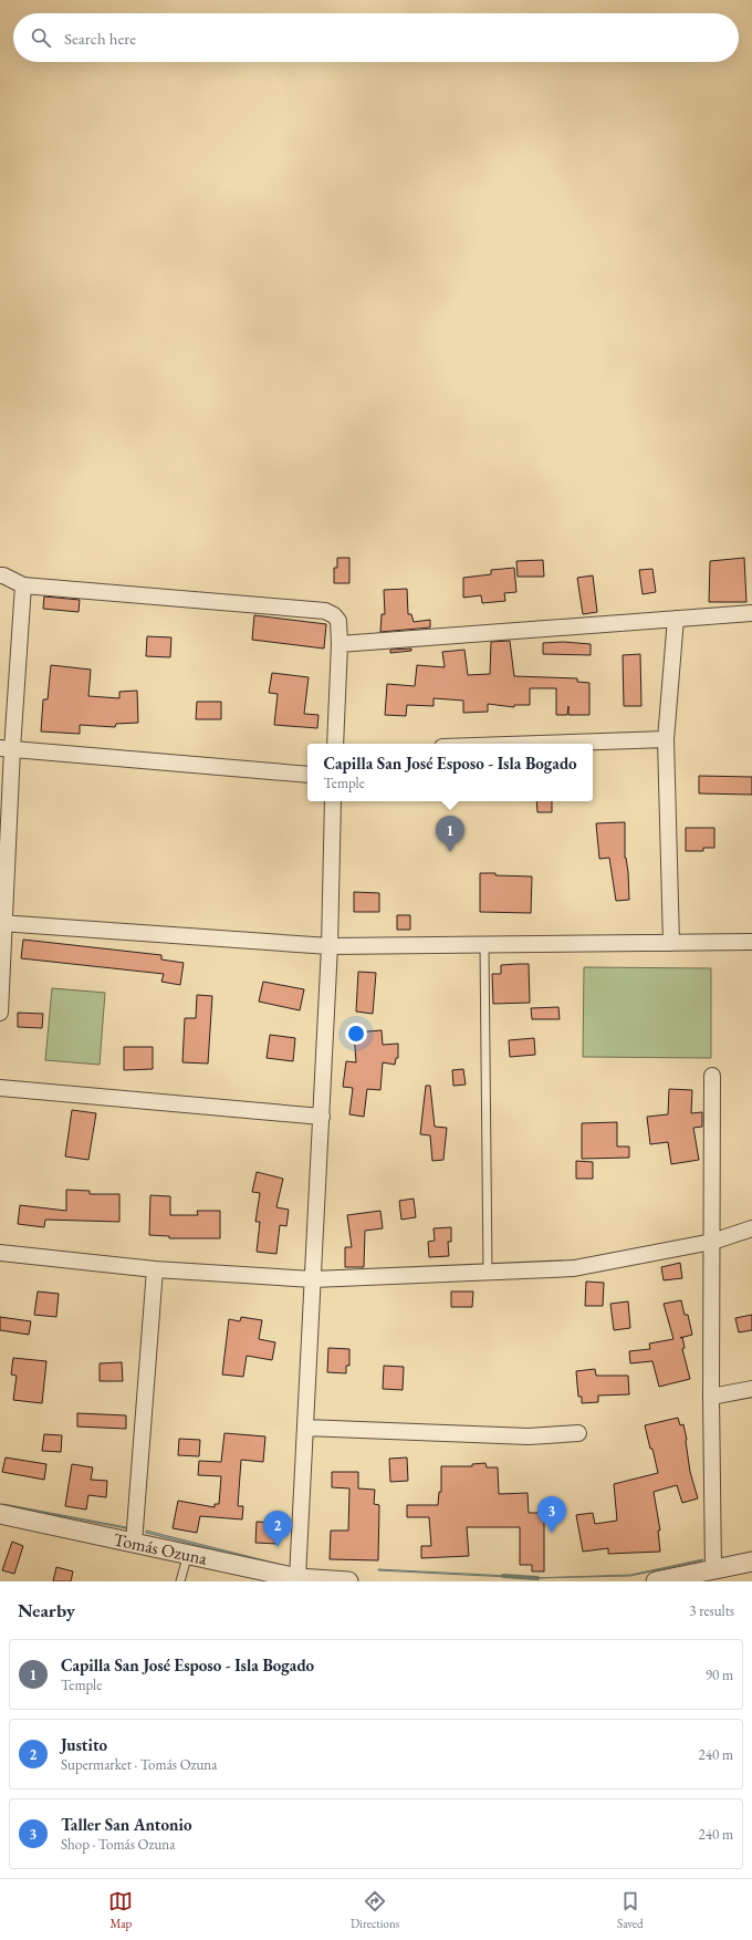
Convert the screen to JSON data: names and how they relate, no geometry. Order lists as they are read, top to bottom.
{
  "streets": {
    "street": ["Tomás Ozuna"]
  },
  "page": {
    "search": "Search here",
    "popup": ["Capilla San José Esposo - Isla Bogado", "Temple"],
    "pins": ["1", "3", "2"],
    "heading": ["Nearby", "3 results"],
    "list": [
      {
        "mark": "1",
        "name": "Capilla San José Esposo - Isla Bogado",
        "note": "Temple",
        "value": "90 m"
      },
      {
        "mark": "2",
        "name": "Justito",
        "note": "Supermarket · Tomás Ozuna",
        "value": "240 m"
      },
      {
        "mark": "3",
        "name": "Taller San Antonio",
        "note": "Shop · Tomás Ozuna",
        "value": "240 m"
      }
    ],
    "nav": ["Map", "Directions", "Saved"]
  }
}
